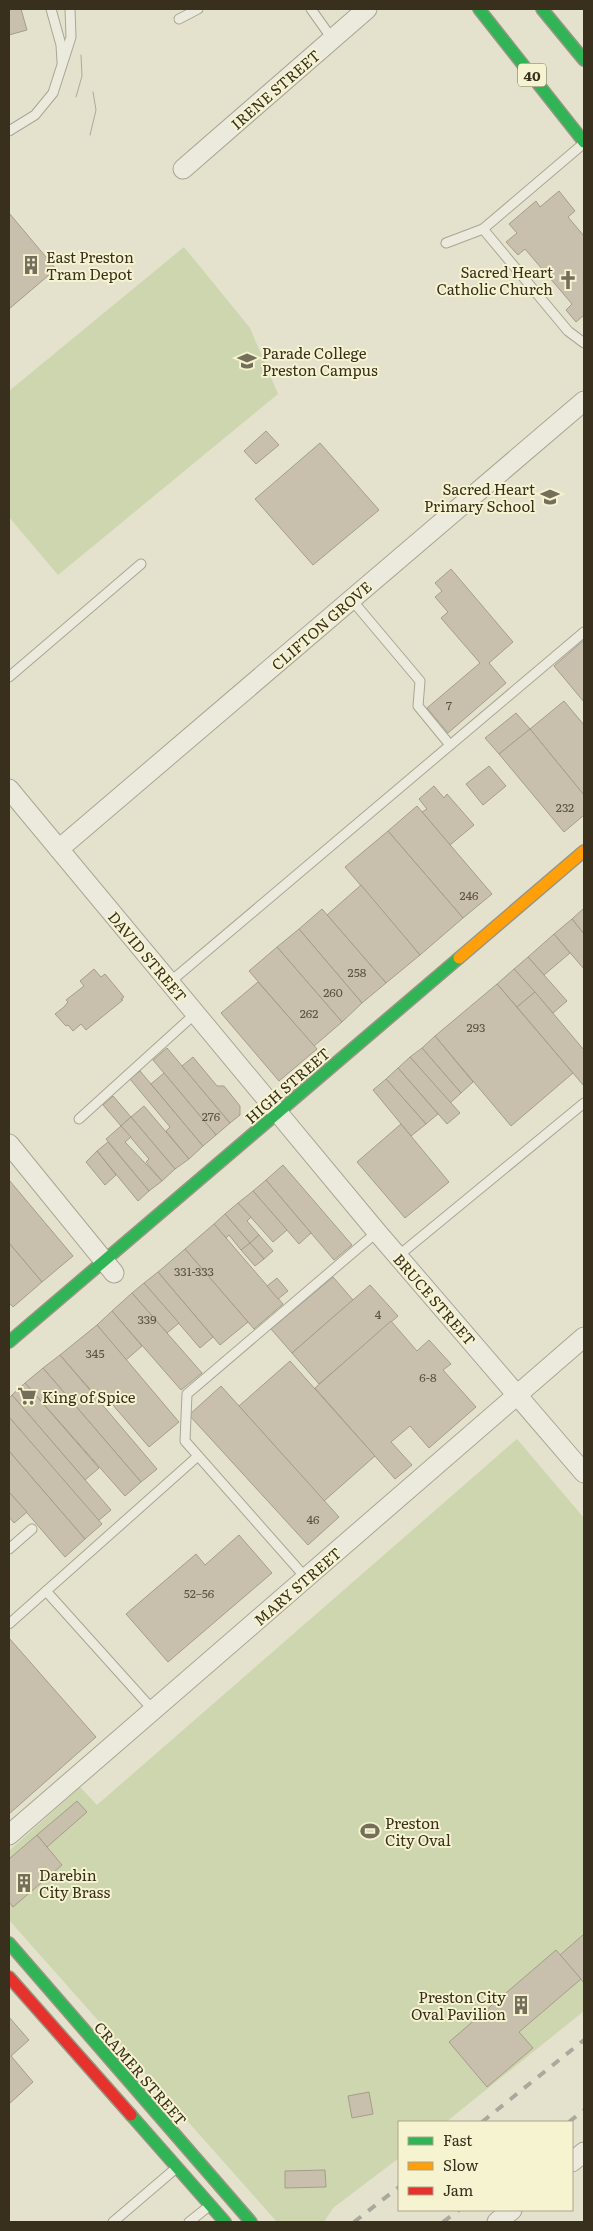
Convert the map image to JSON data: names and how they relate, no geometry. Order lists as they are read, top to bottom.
{
  "streets": {
    "main road": ["40", "HIGH STREET", "CRAMER STREET"],
    "street": [
      "IRENE STREET",
      "CLIFTON GROVE",
      "DAVID STREET",
      "BRUCE STREET",
      "MARY STREET"
    ]
  },
  "crossings": [
    ["CLIFTON GROVE", "DAVID STREET"],
    ["DAVID STREET", "HIGH STREET"],
    ["DAVID STREET", "BRUCE STREET"],
    ["HIGH STREET", "BRUCE STREET"],
    ["BRUCE STREET", "MARY STREET"]
  ],
  "places": {
    "building": ["East Preston Tram Depot", "Darebin City Brass", "Preston City Oval Pavilion"],
    "church": ["Sacred Heart Catholic Church"],
    "school or university": ["Parade College Preston Campus", "Sacred Heart Primary School"],
    "supermarket": ["King of Spice"],
    "sports": ["Preston City Oval"]
  },
  "house_numbers": [
    "7",
    "232",
    "246",
    "258",
    "260",
    "262",
    "293",
    "276",
    "331-333",
    "4",
    "339",
    "345",
    "6-8",
    "46",
    "52–56"
  ],
  "legend": ["Fast", "Slow", "Jam"]
}
